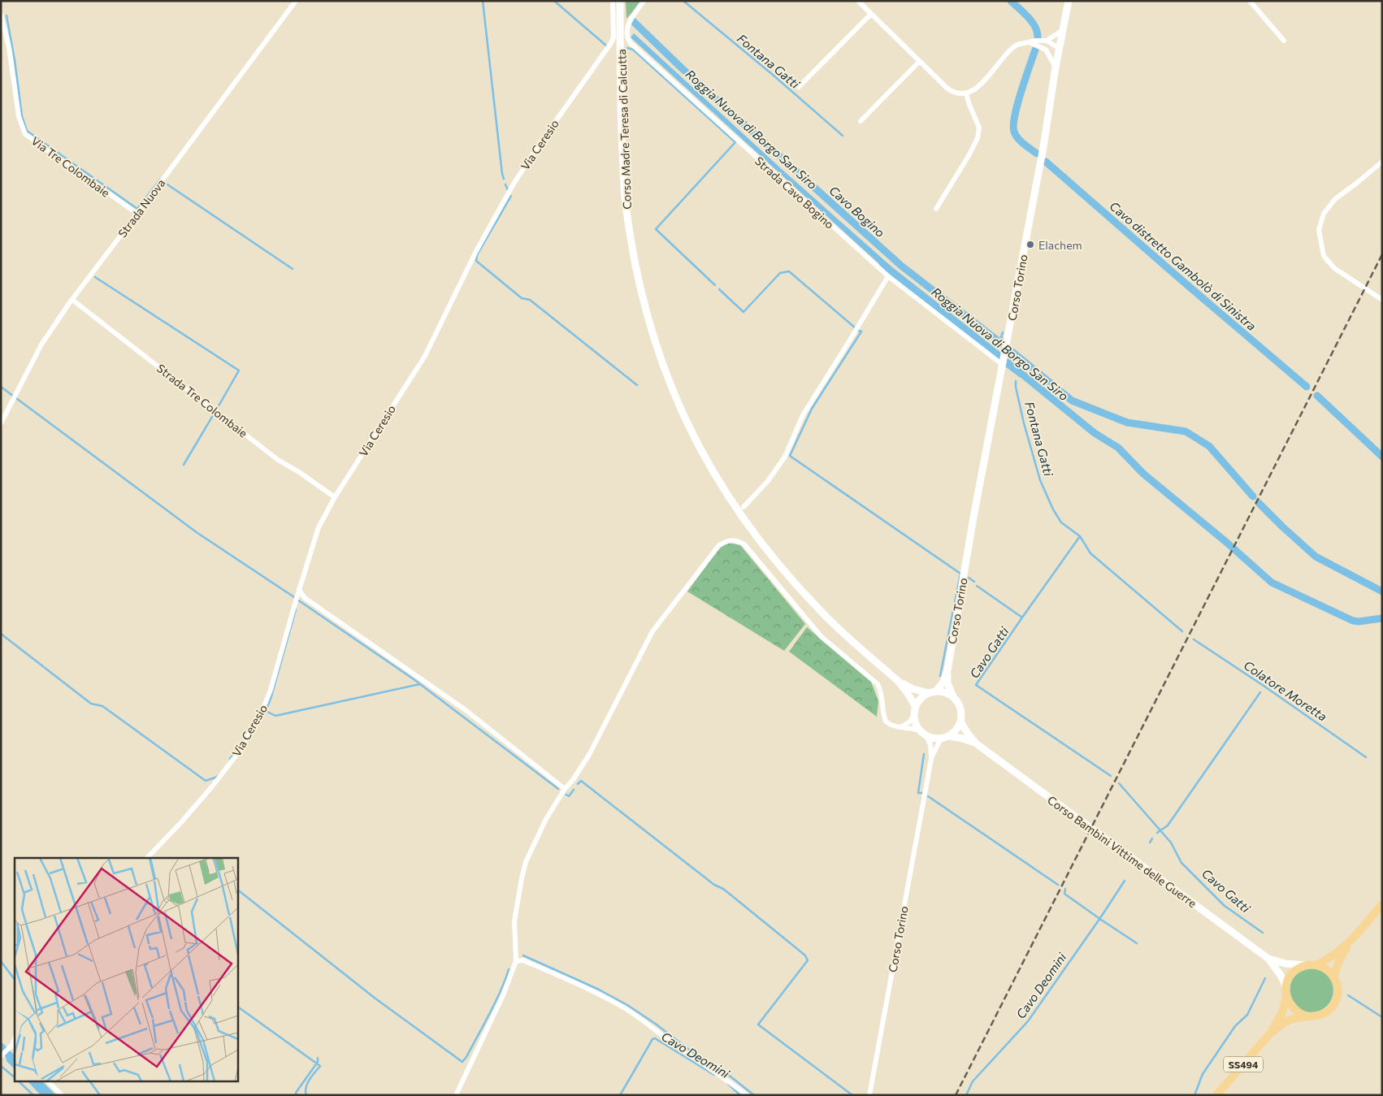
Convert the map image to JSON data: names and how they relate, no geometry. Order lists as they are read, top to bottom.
{
  "streets": {
    "main road": [
      "Corso Madre Teresa di Calcutta",
      "Corso Torino",
      "Corso Bambini Vittime delle Guerre",
      "SS494"
    ],
    "street": [
      "Via Ceresio",
      "Via Tre Colombaie",
      "Strada Cavo Bogino",
      "Strada Nuova",
      "Strada Tre Colombaie"
    ]
  },
  "crossings": [
    ["Via Ceresio", "Strada Tre Colombaie"],
    ["Via Tre Colombaie", "Strada Nuova"],
    ["Strada Cavo Bogino", "Corso Torino"],
    ["Strada Nuova", "Strada Tre Colombaie"],
    ["Corso Bambini Vittime delle Guerre", "SS494"]
  ],
  "water": [
    "Fontana Gatti",
    "Roggia Nuova di Borgo San Siro",
    "Cavo Bogino",
    "Cavo distretto Gambolò di Sinistra",
    "Cavo Gatti",
    "Colatore Moretta",
    "Cavo Deomini"
  ],
  "places": ["Elachem"]
}
